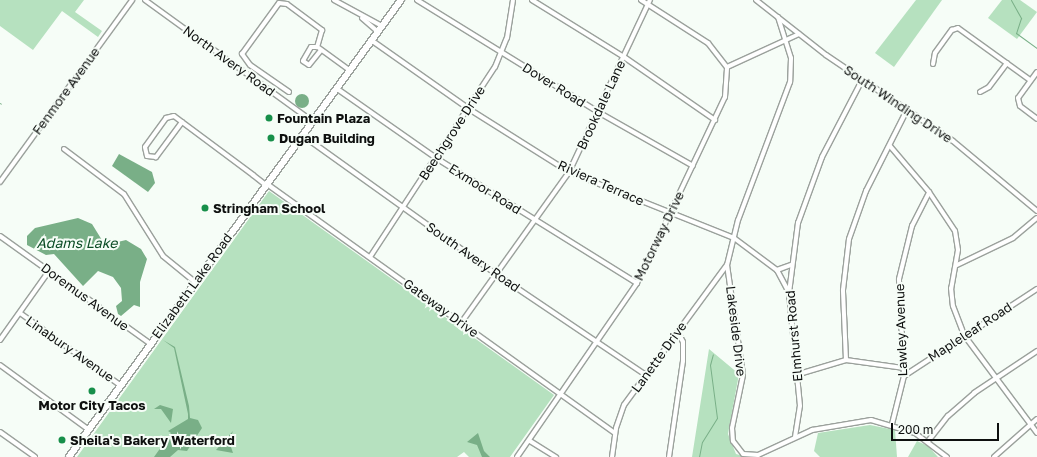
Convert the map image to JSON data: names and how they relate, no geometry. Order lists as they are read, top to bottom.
{
  "streets": {
    "main road": ["Elizabeth Lake Road"],
    "street": [
      "North Avery Road",
      "Dover Road",
      "Fenmore Avenue",
      "South Winding Drive",
      "Brookdale Lane",
      "Beechgrove Drive",
      "Riviera Terrace",
      "Exmoor Road",
      "Motorway Drive",
      "South Avery Road",
      "Doremus Avenue",
      "Gateway Drive",
      "Lawley Avenue",
      "Lakeside Drive",
      "Mapleleaf Road",
      "Elmhurst Road",
      "Linabury Avenue",
      "Lanette Drive"
    ]
  },
  "crossings": [
    ["North Avery Road", "Elizabeth Lake Road"],
    ["Dover Road", "Brookdale Lane"],
    ["Dover Road", "Beechgrove Drive"],
    ["Dover Road", "Motorway Drive"],
    ["South Winding Drive", "Lakeside Drive"],
    ["South Winding Drive", "Elmhurst Road"],
    ["Brookdale Lane", "Riviera Terrace"],
    ["Brookdale Lane", "Exmoor Road"],
    ["Brookdale Lane", "South Avery Road"],
    ["Brookdale Lane", "Gateway Drive"],
    ["Beechgrove Drive", "Riviera Terrace"],
    ["Beechgrove Drive", "Exmoor Road"],
    ["Beechgrove Drive", "South Avery Road"],
    ["Beechgrove Drive", "Gateway Drive"],
    ["Riviera Terrace", "Motorway Drive"],
    ["Riviera Terrace", "Elizabeth Lake Road"],
    ["Riviera Terrace", "Lakeside Drive"],
    ["Riviera Terrace", "Elmhurst Road"],
    ["Exmoor Road", "Motorway Drive"],
    ["Exmoor Road", "Elizabeth Lake Road"],
    ["Motorway Drive", "South Avery Road"],
    ["Motorway Drive", "Gateway Drive"],
    ["South Avery Road", "Elizabeth Lake Road"],
    ["South Avery Road", "Lanette Drive"],
    ["Elizabeth Lake Road", "Doremus Avenue"],
    ["Elizabeth Lake Road", "Gateway Drive"],
    ["Elizabeth Lake Road", "Linabury Avenue"],
    ["Gateway Drive", "Lanette Drive"],
    ["Lawley Avenue", "Lakeside Drive"],
    ["Lawley Avenue", "Mapleleaf Road"],
    ["Lakeside Drive", "Elmhurst Road"],
    ["Lakeside Drive", "Lanette Drive"]
  ],
  "water": ["Adams Lake"],
  "places": [
    "Fountain Plaza",
    "Dugan Building",
    "Stringham School",
    "Motor City Tacos",
    "Sheila's Bakery Waterford"
  ],
  "scale_bar": "200 m"
}
